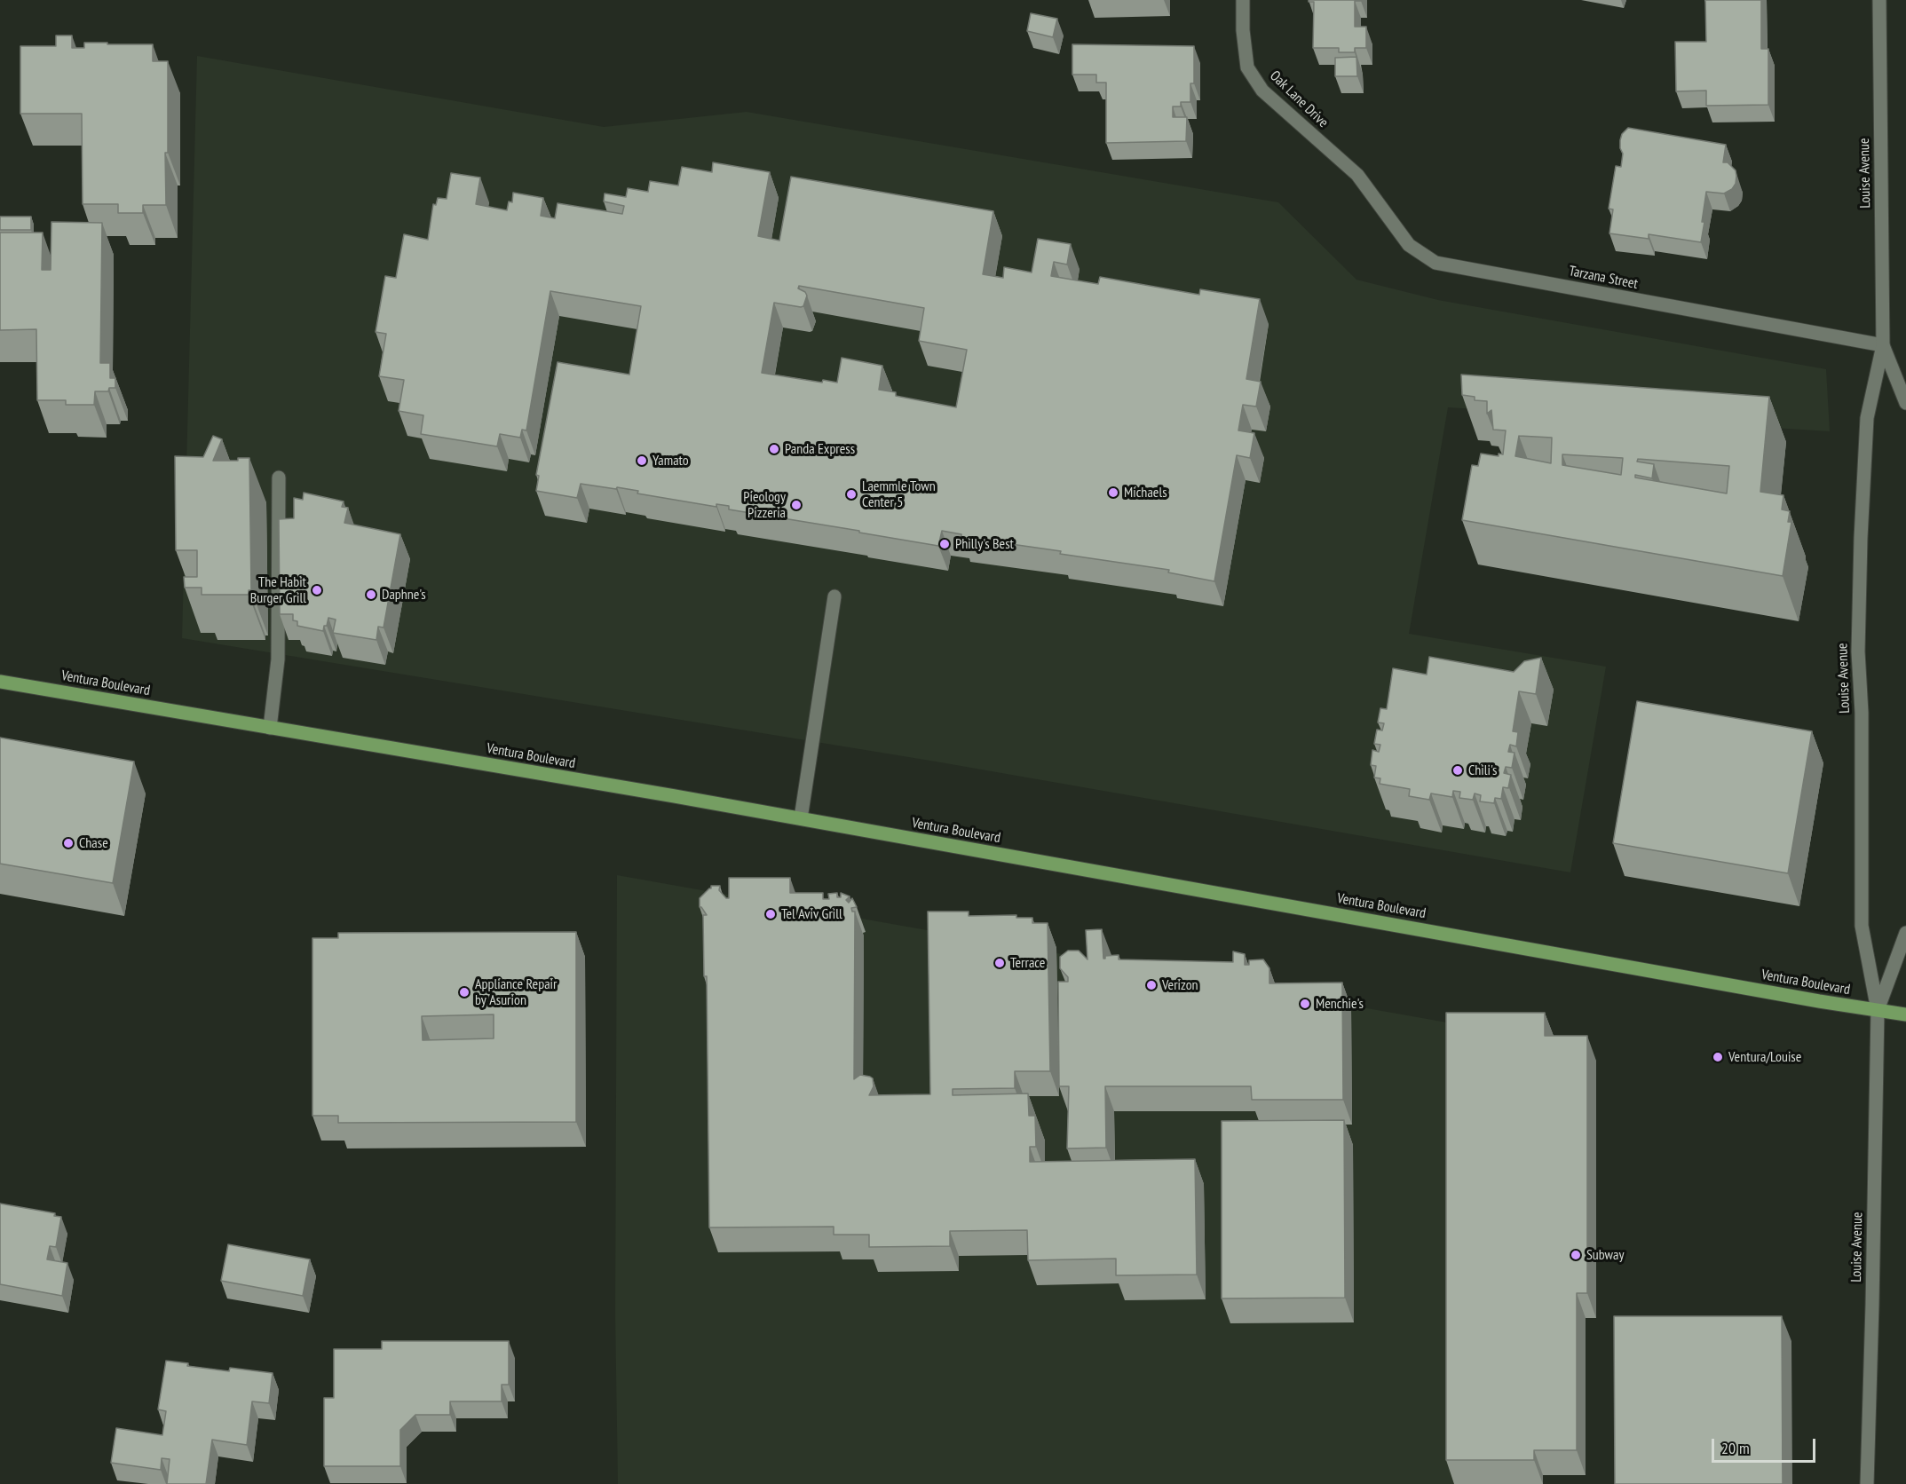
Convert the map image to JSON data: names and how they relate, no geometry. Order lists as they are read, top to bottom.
{
  "streets": {
    "main road": ["Ventura Boulevard"],
    "street": ["Oak Lane Drive", "Louise Avenue", "Tarzana Street"]
  },
  "crossings": [
    ["Oak Lane Drive", "Tarzana Street"],
    ["Louise Avenue", "Tarzana Street"],
    ["Louise Avenue", "Ventura Boulevard"]
  ],
  "places": [
    "Panda Express",
    "Yamato",
    "Michaels",
    "Laemmle Town Center 5",
    "Pieology Pizzeria",
    "Philly's Best",
    "The Habit Burger Grill",
    "Daphne's",
    "Chili's",
    "Chase",
    "Tel Aviv Grill",
    "Terrace",
    "Verizon",
    "Appliance Repair by Asurion",
    "Menchie's",
    "Ventura/Louise",
    "Subway"
  ],
  "scale_bar": "20 m"
}
